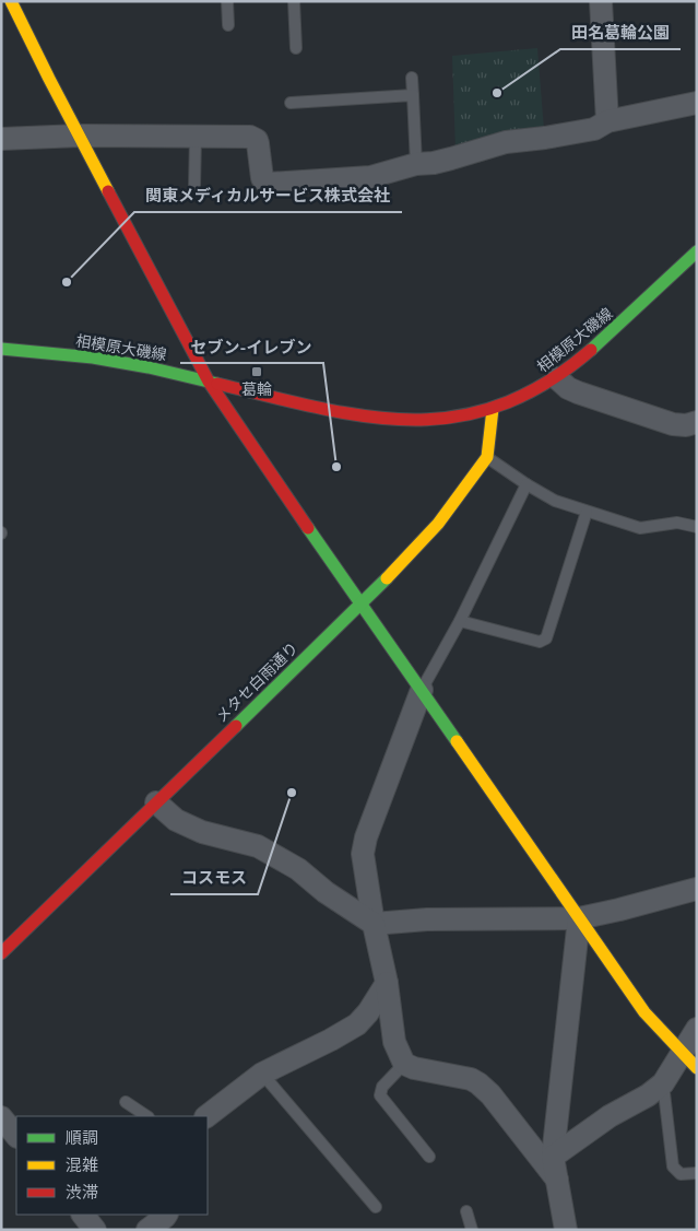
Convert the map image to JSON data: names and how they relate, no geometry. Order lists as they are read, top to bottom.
{
  "streets": {
    "street": ["相模原大磯線", "メタセ白雨通り"]
  },
  "crossings": [
    ["相模原大磯線", "メタセ白雨通り"]
  ],
  "places": {
    "other": [
      "田名葛輪公園",
      "関東メディカルサービス株式会社",
      "セブン-イレブン",
      "コスモス"
    ],
    "transit": ["葛輪"]
  },
  "legend": ["順調", "混雑", "渋滞"]
}
